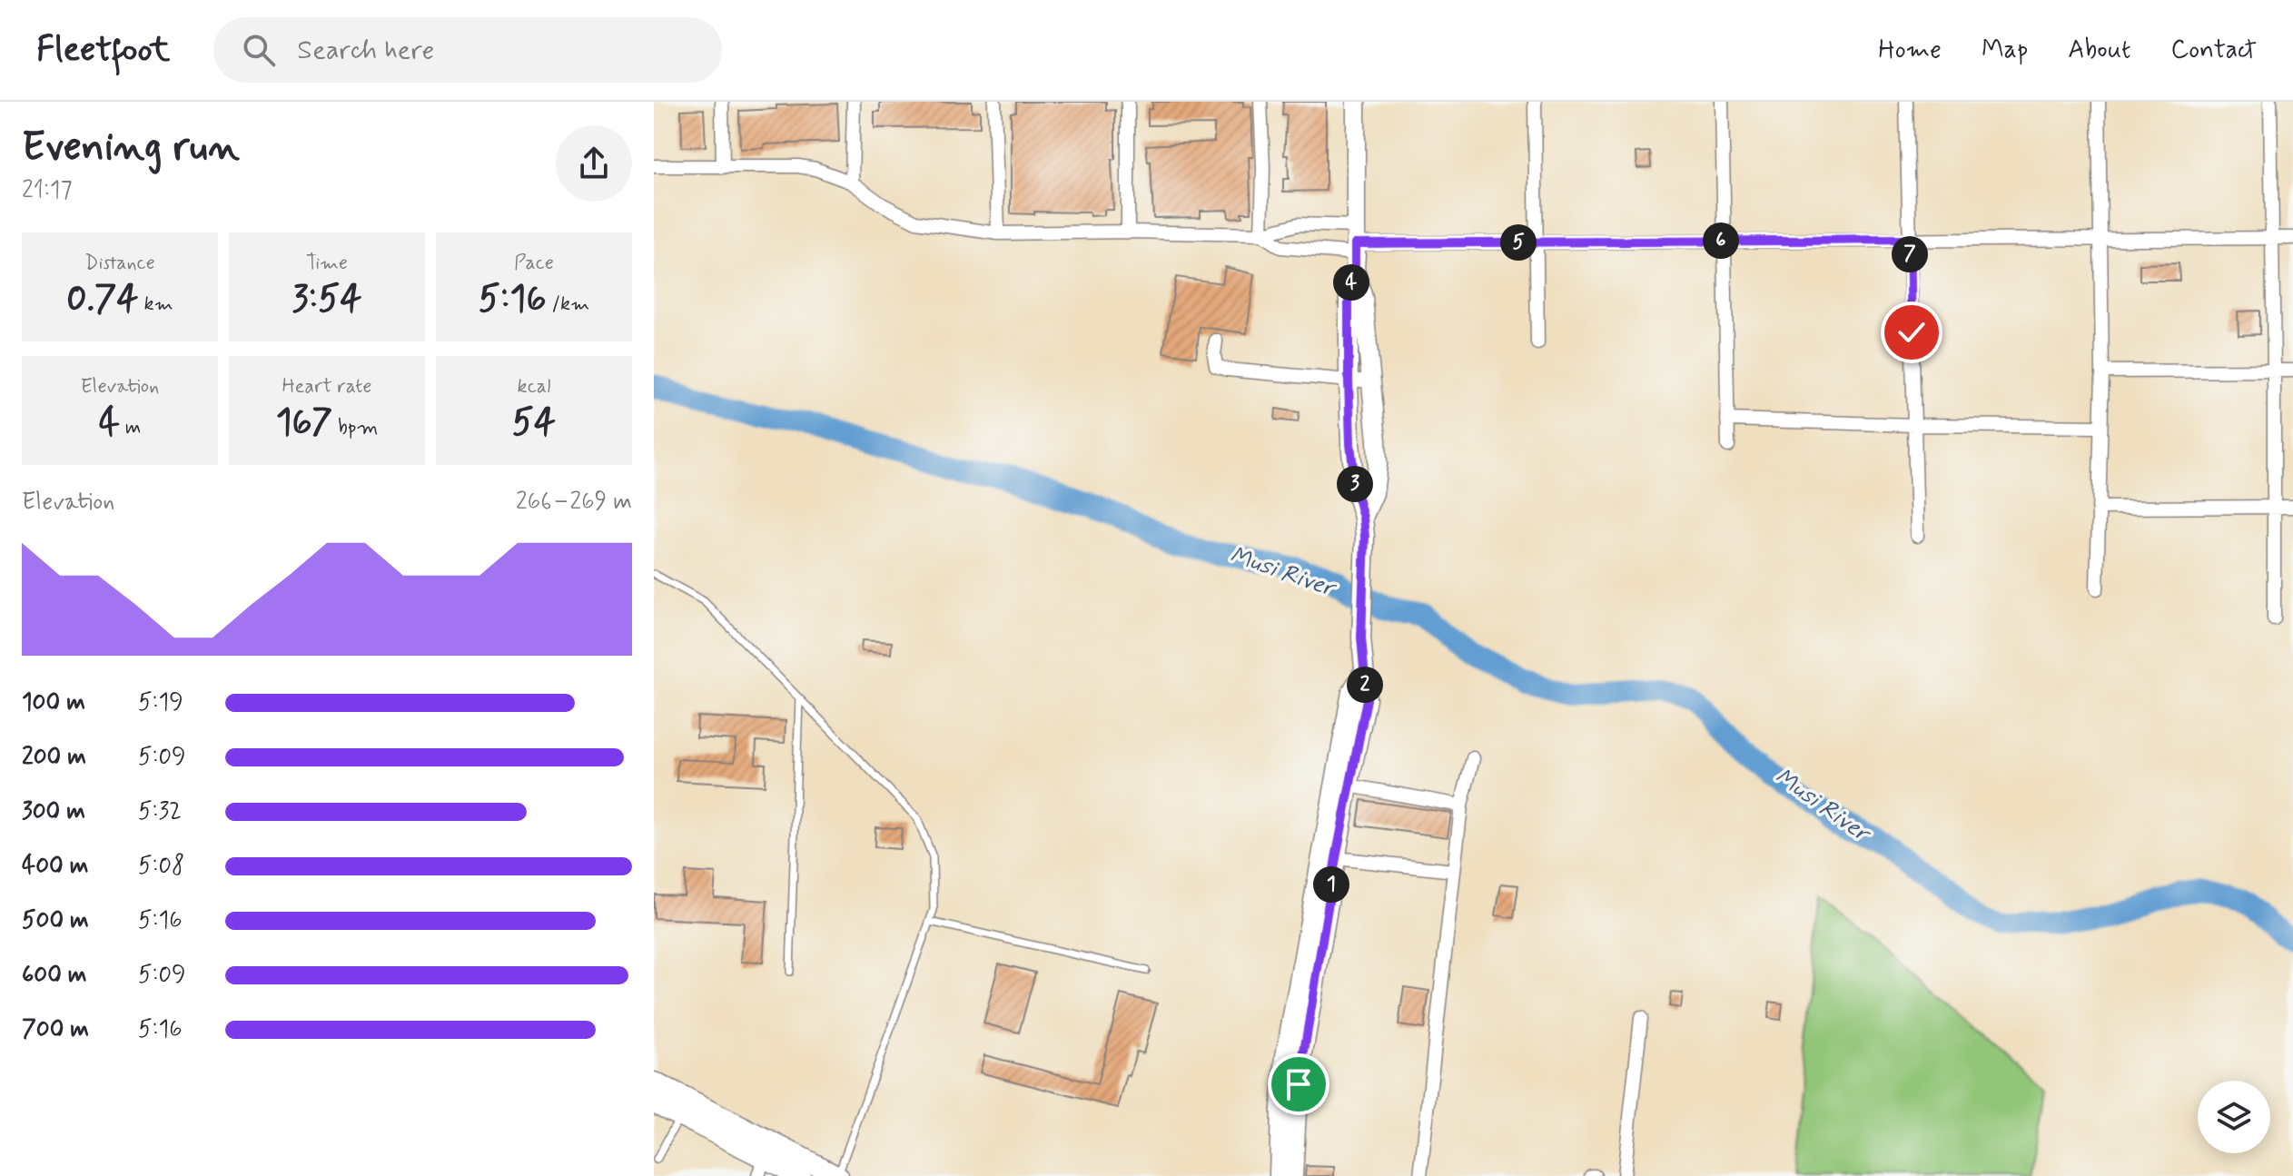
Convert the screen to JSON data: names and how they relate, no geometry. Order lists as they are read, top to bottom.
{
  "water": ["Musi River"],
  "page": {
    "header": "Fleetfoot",
    "search": "Search here",
    "nav": [
      "Home",
      "Map",
      "About",
      "Contact"
    ],
    "heading": ["Evening run", "21:17"],
    "pins": [
      "6",
      "5",
      "7",
      "4",
      "3",
      "2",
      "1"
    ],
    "stats": [
      ["Distance", "0.74 km"],
      ["Time", "3:54"],
      ["Pace", "5:16 /km"],
      ["Elevation", "4 m"],
      ["Heart rate", "167 bpm"],
      ["kcal", "54"]
    ],
    "chart": ["Elevation", "266–269 m"],
    "list": [
      {
        "name": "100 m",
        "note": "5:19"
      },
      {
        "name": "200 m",
        "note": "5:09"
      },
      {
        "name": "300 m",
        "note": "5:32"
      },
      {
        "name": "400 m",
        "note": "5:08"
      },
      {
        "name": "500 m",
        "note": "5:16"
      },
      {
        "name": "600 m",
        "note": "5:09"
      },
      {
        "name": "700 m",
        "note": "5:16"
      }
    ]
  }
}
